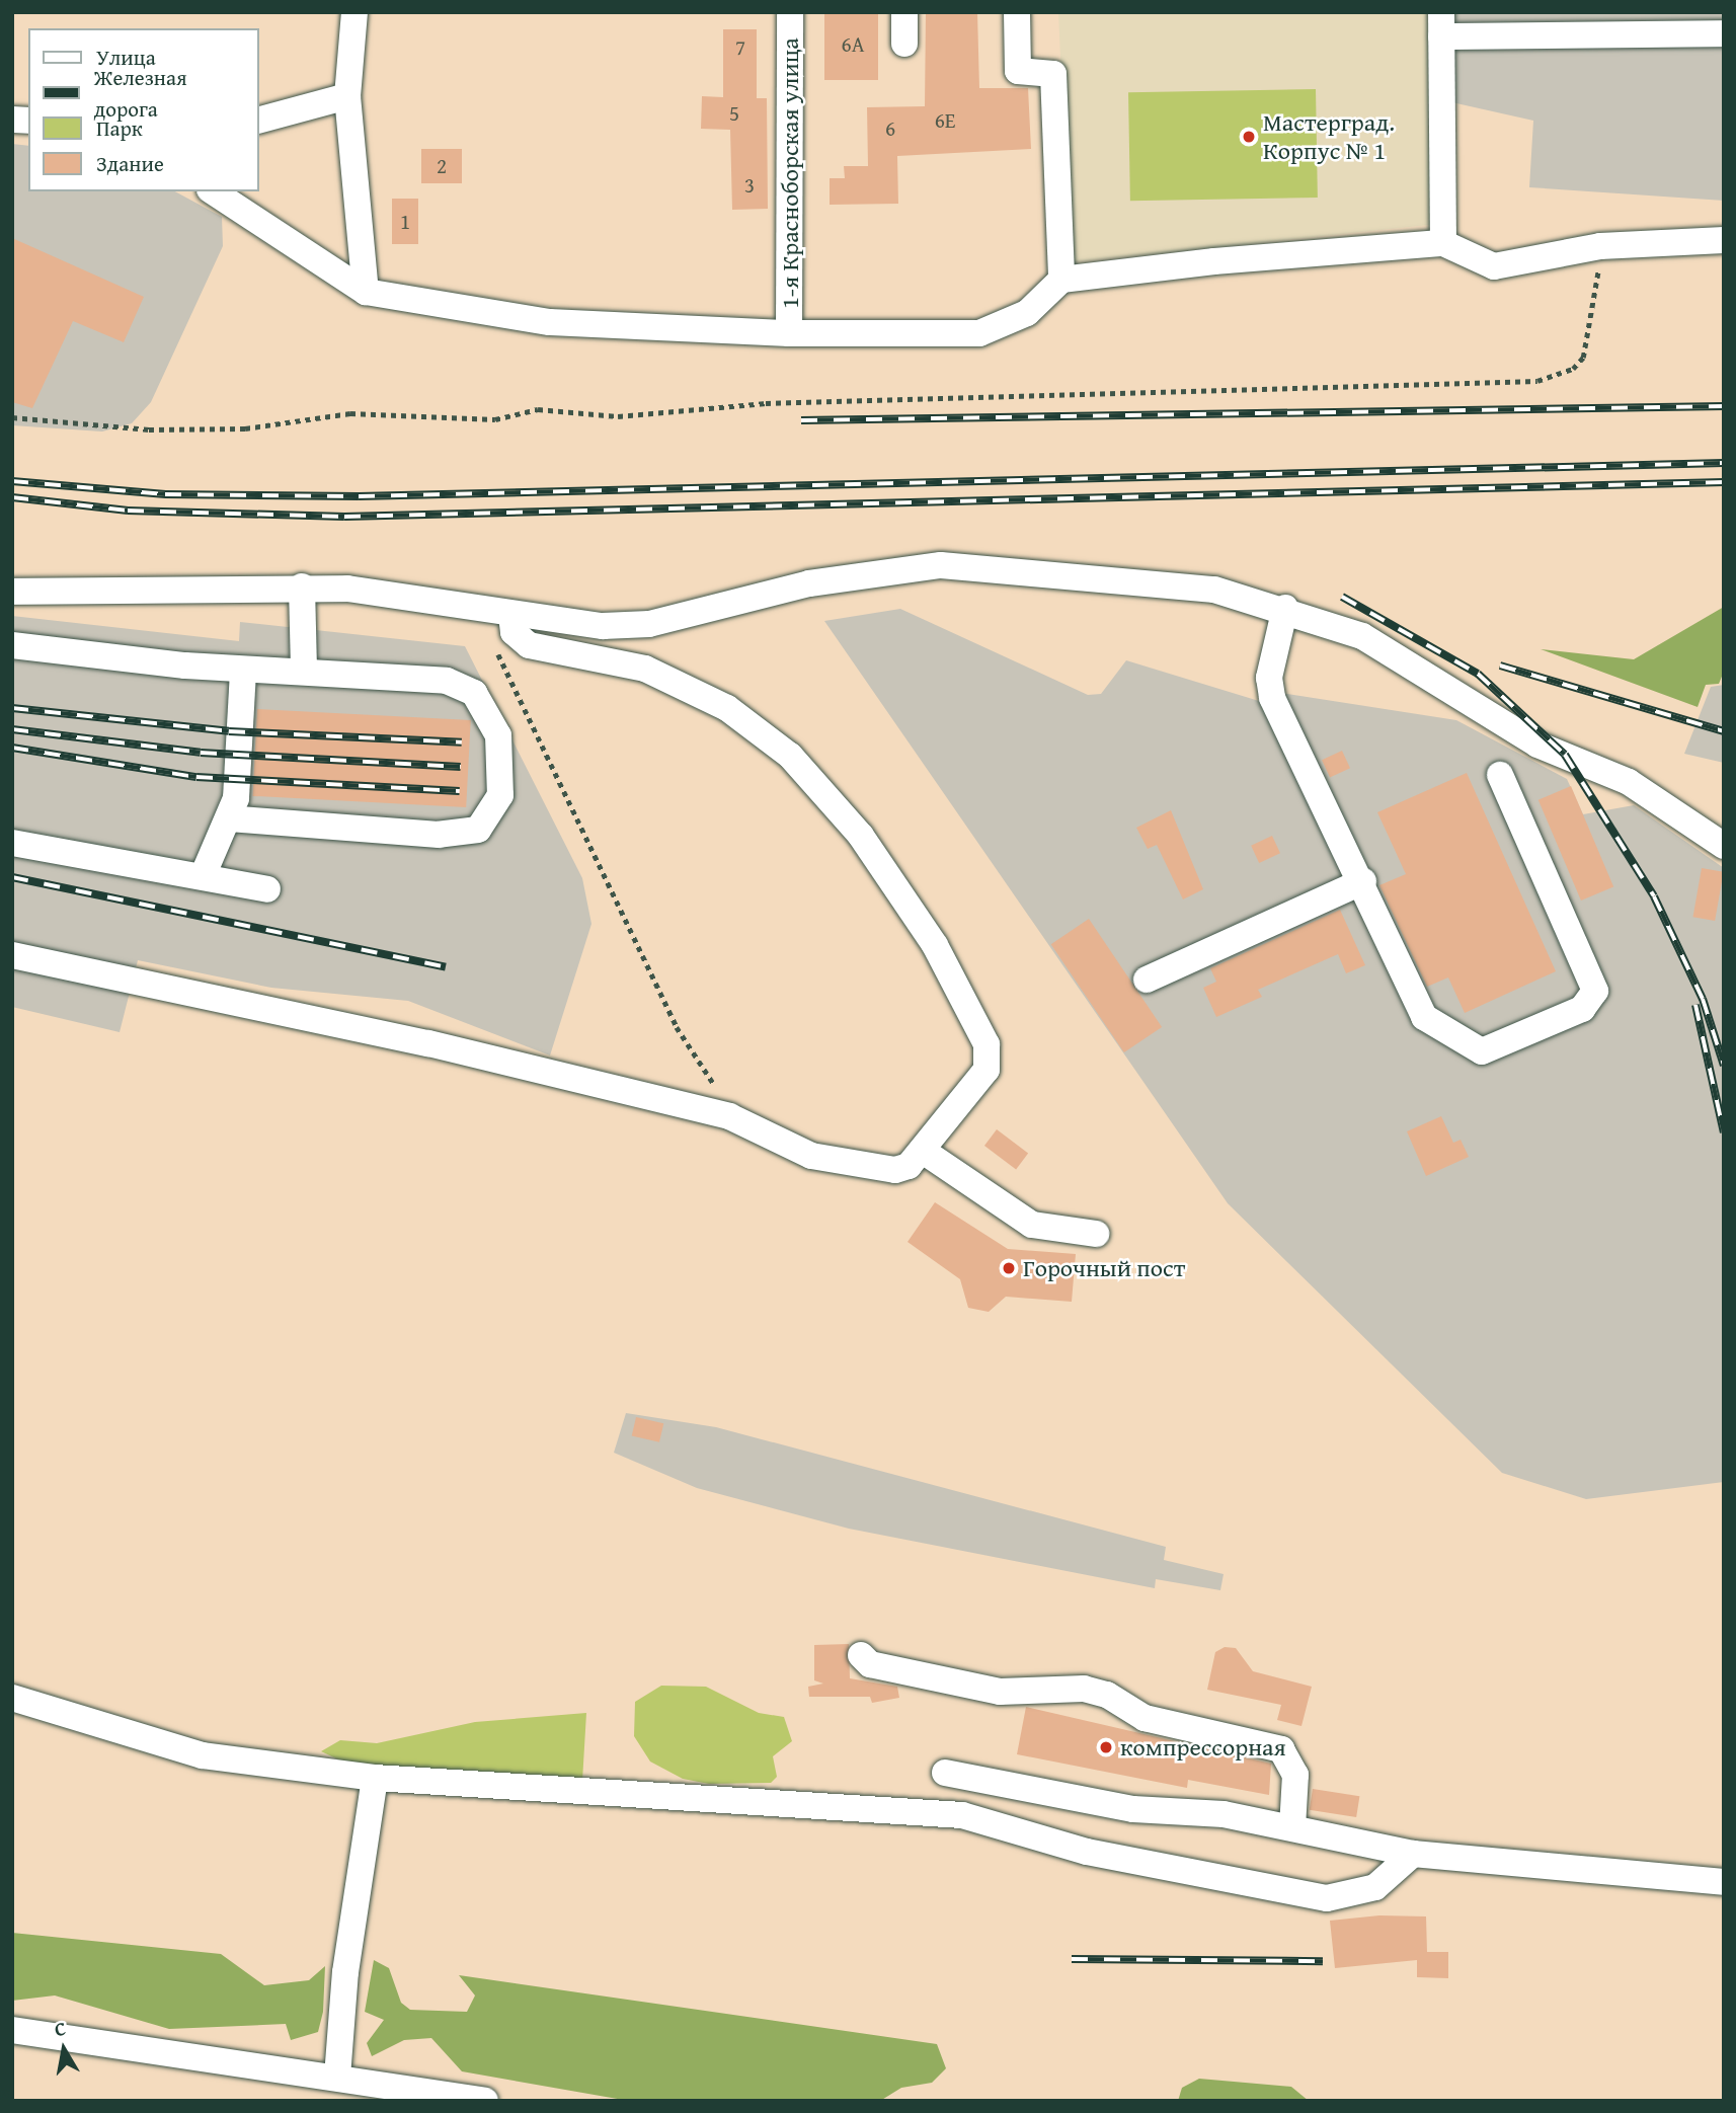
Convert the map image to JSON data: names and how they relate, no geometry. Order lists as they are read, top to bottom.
{
  "streets": {
    "street": ["1-я Красноборская улица"]
  },
  "places": ["Мастерград. Корпус № 1", "Горочный пост", "компрессорная"],
  "house_numbers": [
    "6А",
    "7",
    "5",
    "6Е",
    "6",
    "2",
    "3",
    "1"
  ],
  "legend": [
    "Улица",
    "Железная дорога",
    "Парк",
    "Здание"
  ],
  "north": "top"
}
